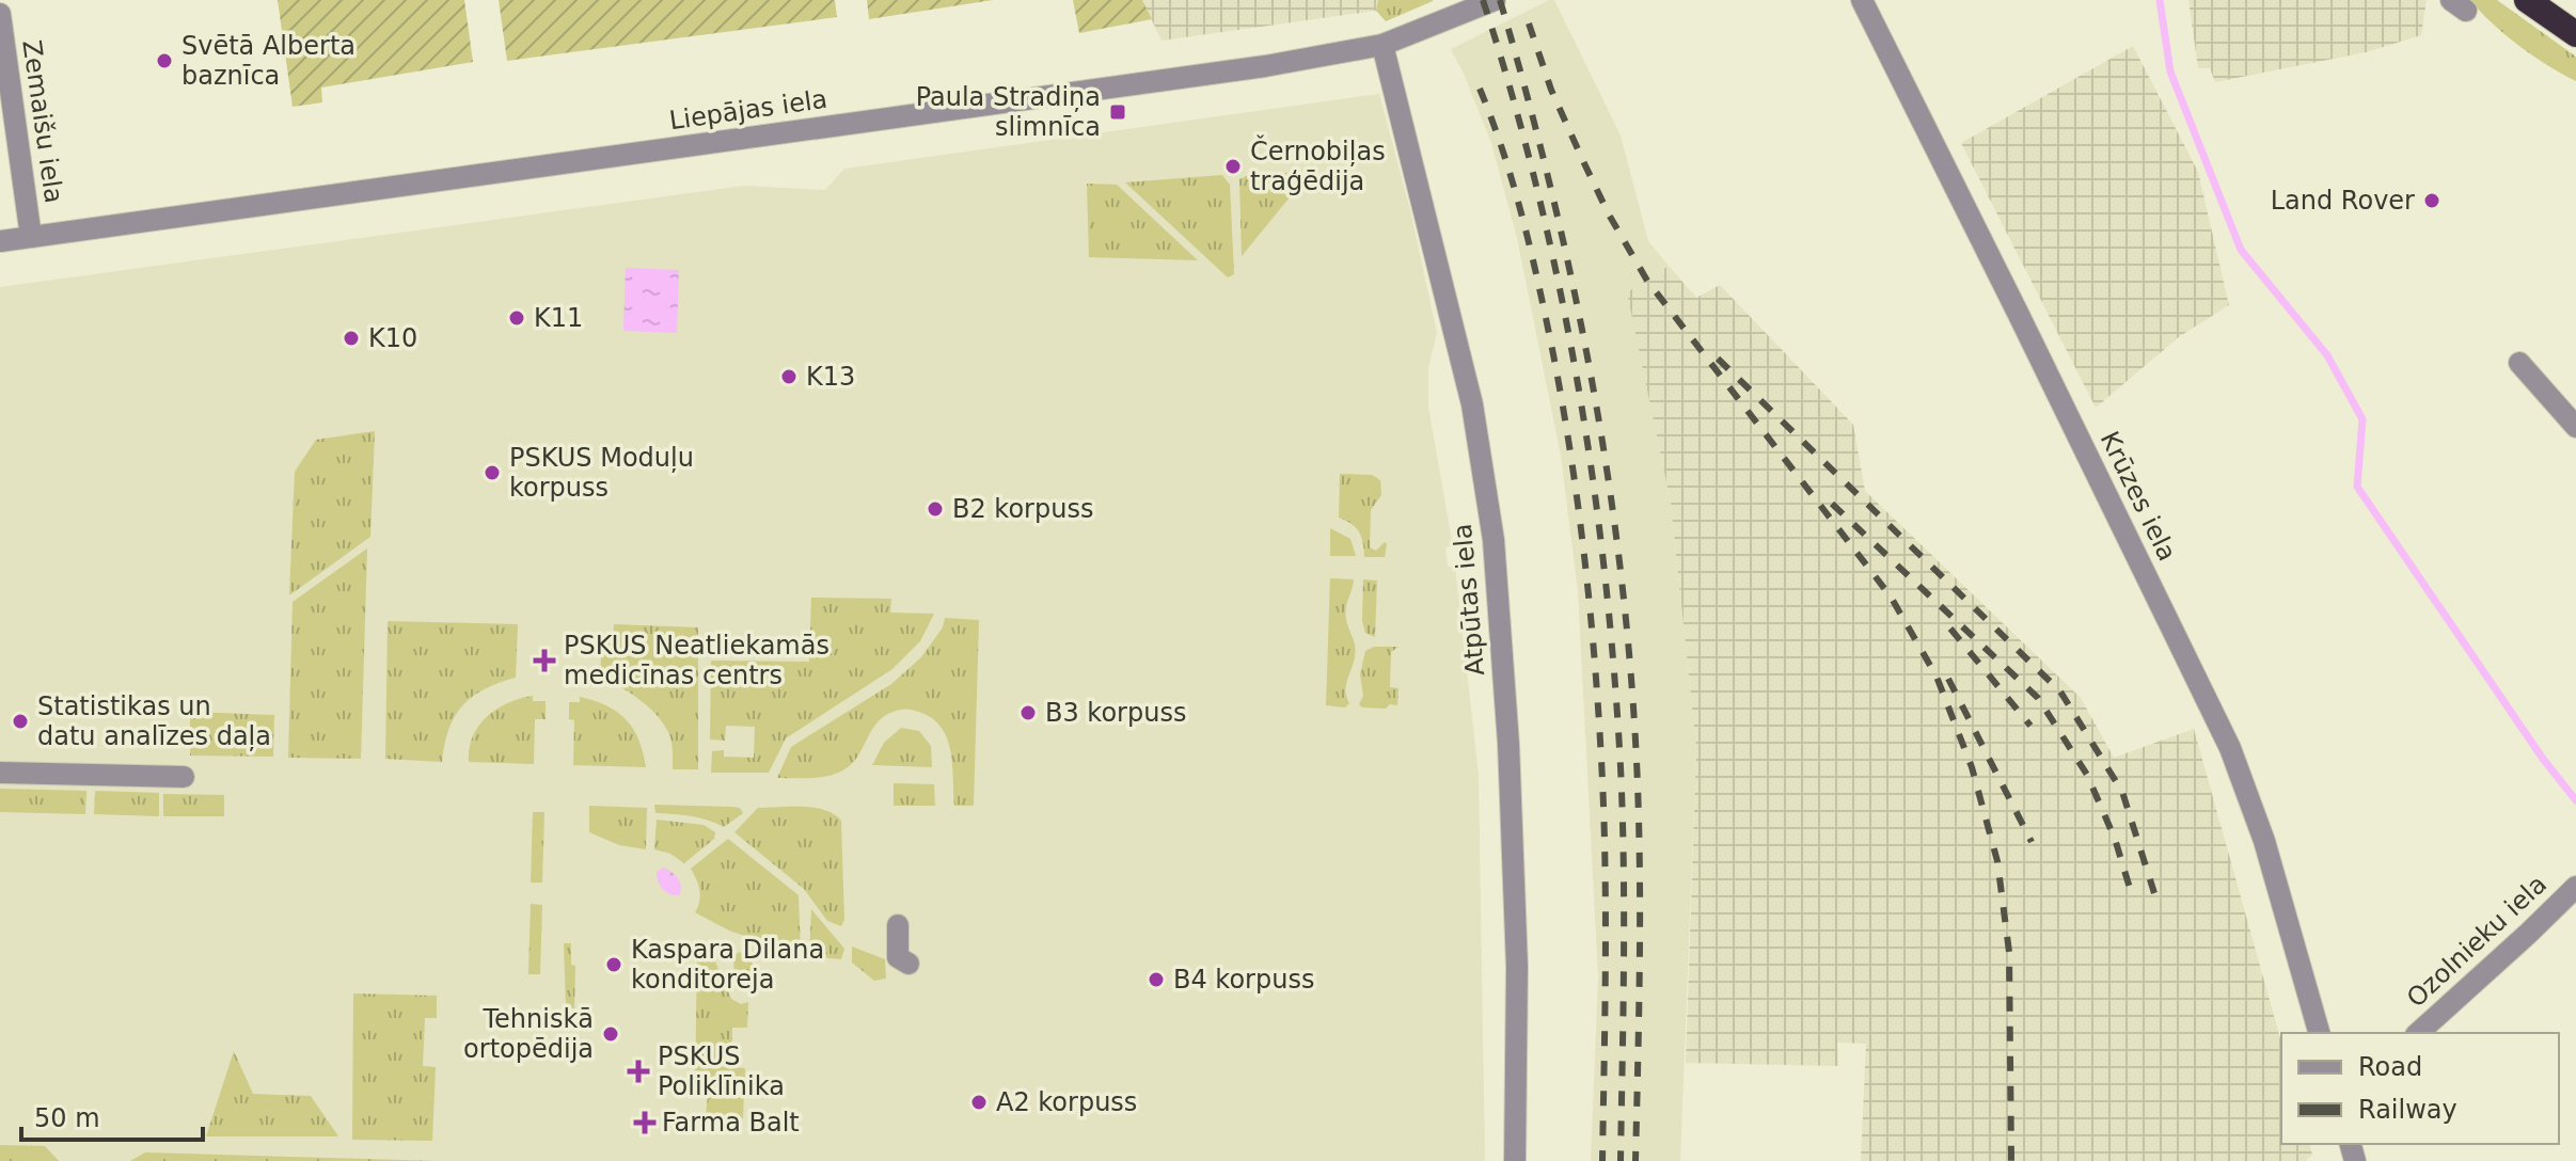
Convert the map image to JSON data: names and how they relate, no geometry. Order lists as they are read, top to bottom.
{
  "streets": {
    "street": [
      "Liepājas iela",
      "Zemaišu iela",
      "Krūzes iela",
      "Atpūtas iela",
      "Ozolnieku iela"
    ]
  },
  "crossings": [
    ["Liepājas iela", "Zemaišu iela"],
    ["Liepājas iela", "Atpūtas iela"]
  ],
  "places": {
    "other": [
      "Svētā Alberta baznīca",
      "Černobiļas traģēdija",
      "Land Rover",
      "K11",
      "K10",
      "K13",
      "PSKUS Moduļu korpuss",
      "B2 korpuss",
      "B3 korpuss",
      "Statistikas un datu analīzes daļa",
      "Kaspara Dilana konditoreja",
      "B4 korpuss",
      "Tehniskā ortopēdija",
      "A2 korpuss"
    ],
    "transit": ["Paula Stradiņa slimnīca"],
    "health": ["PSKUS Neatliekamās medicīnas centrs", "PSKUS Poliklīnika", "Farma Balt"]
  },
  "legend": ["Road", "Railway"],
  "scale_bar": "50 m"
}
